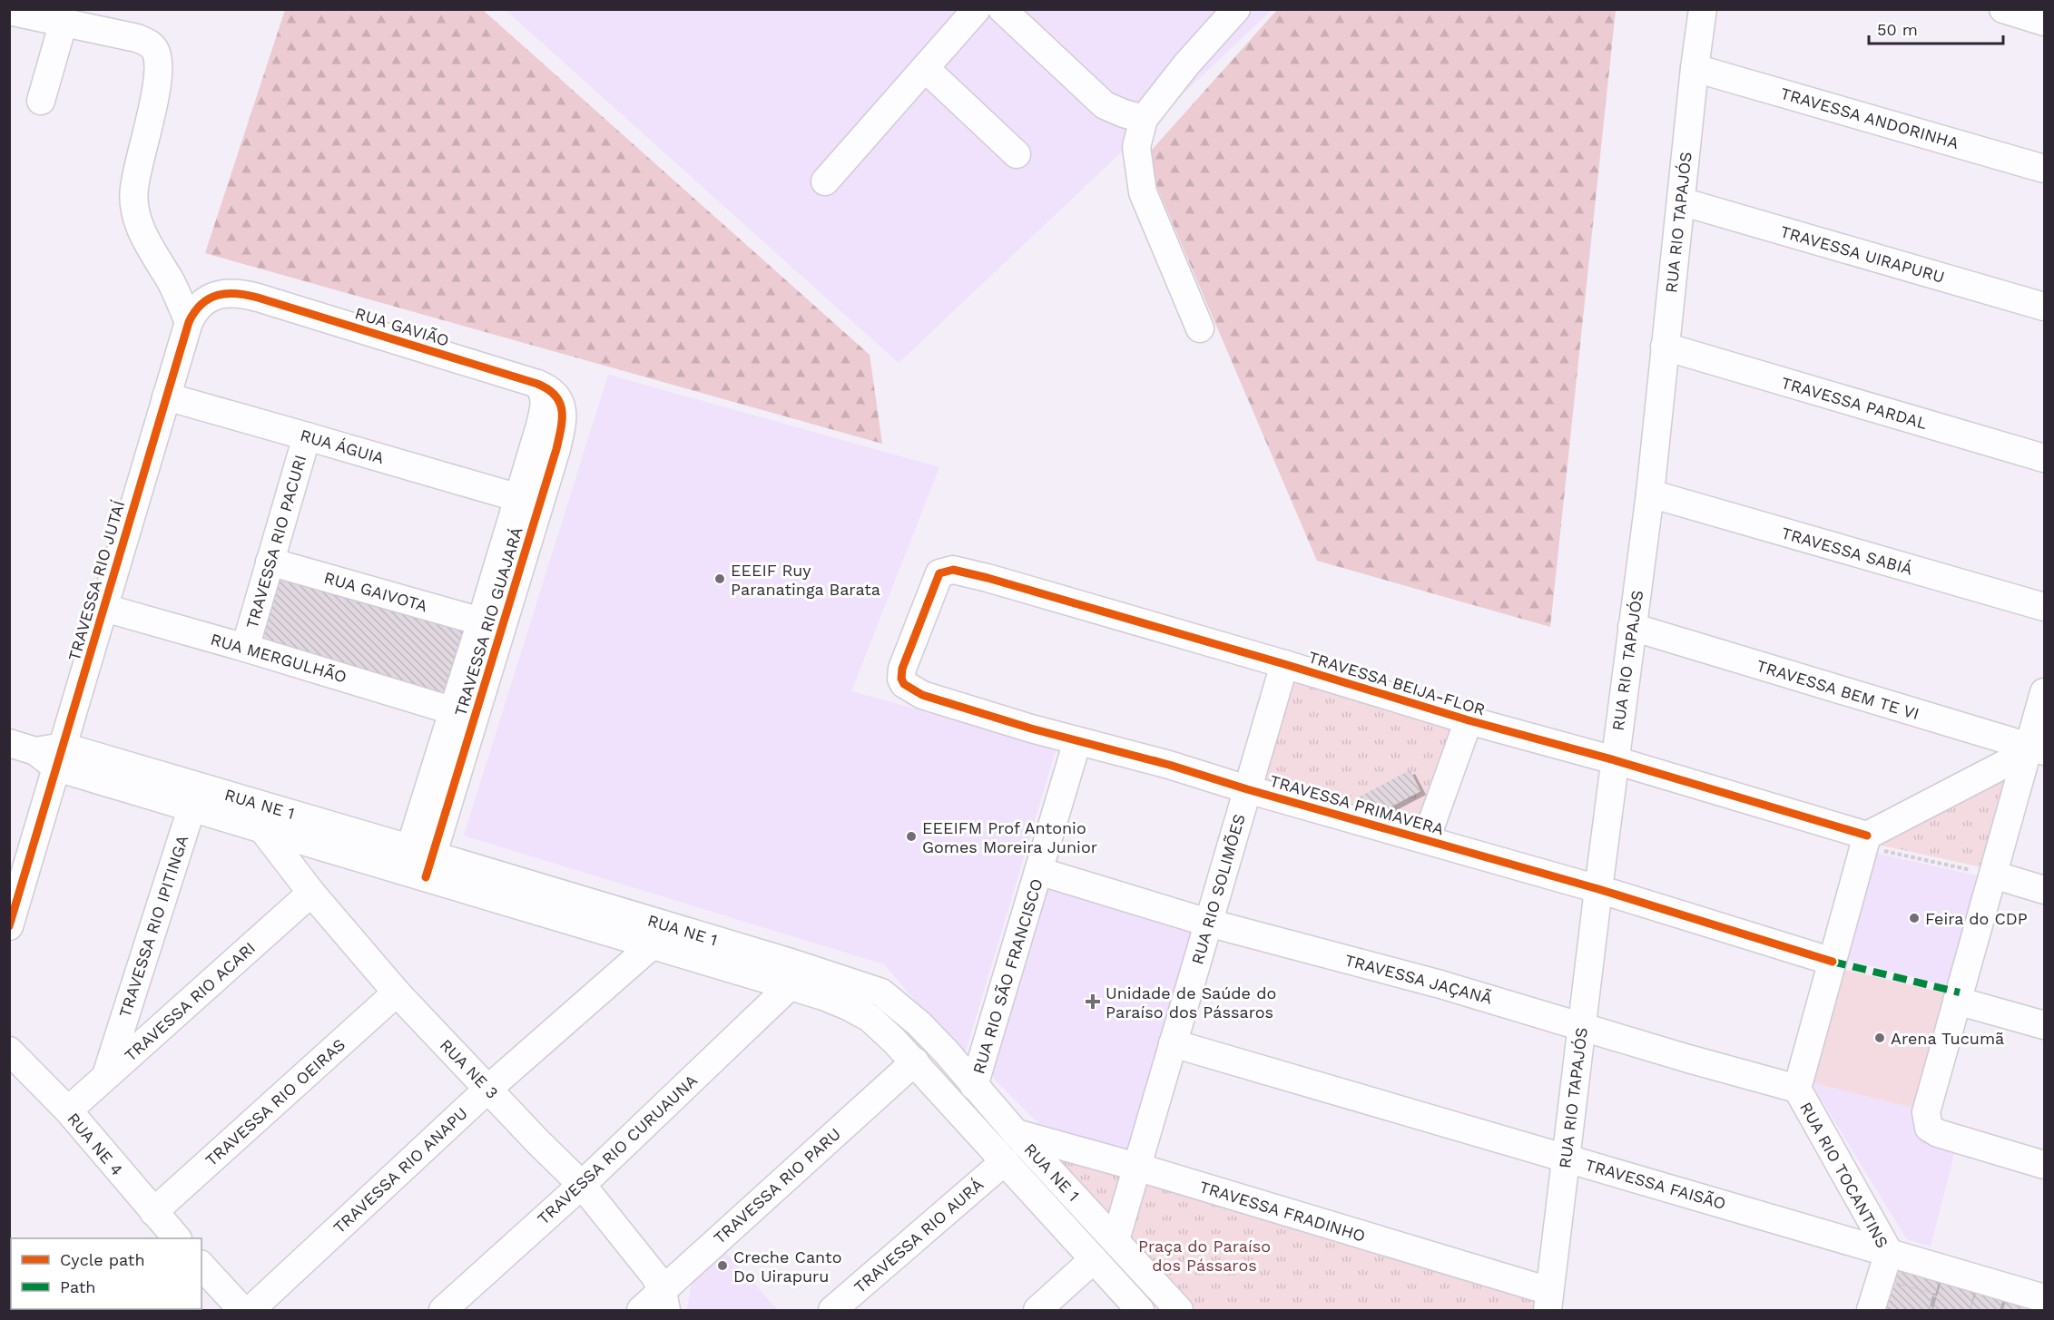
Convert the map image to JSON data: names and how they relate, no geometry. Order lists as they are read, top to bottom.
{
  "streets": {
    "street": [
      "TRAVESSA ANDORINHA",
      "RUA RIO TAPAJÓS",
      "TRAVESSA UIRAPURU",
      "RUA GAVIÃO",
      "TRAVESSA PARDAL",
      "RUA ÁGUIA",
      "TRAVESSA RIO PACURI",
      "TRAVESSA SABIÁ",
      "TRAVESSA RIO JUTAÍ",
      "RUA GAIVOTA",
      "TRAVESSA RIO GUAJARÁ",
      "RUA MERGULHÃO",
      "TRAVESSA BEIJA-FLOR",
      "TRAVESSA BEM TE VI",
      "RUA NE 1",
      "TRAVESSA PRIMAVERA",
      "RUA RIO SOLIMÕES",
      "TRAVESSA RIO IPITINGA",
      "RUA RIO SÃO FRANCISCO",
      "TRAVESSA JAÇANÃ",
      "TRAVESSA RIO ACARI",
      "RUA NE 3",
      "TRAVESSA RIO OEIRAS",
      "RUA NE 4",
      "TRAVESSA RIO CURUAUNA",
      "TRAVESSA RIO ANAPU",
      "RUA RIO TOCANTINS",
      "TRAVESSA FAISÃO",
      "TRAVESSA RIO PARU",
      "TRAVESSA FRADINHO",
      "TRAVESSA RIO AURÁ"
    ]
  },
  "crossings": [
    ["TRAVESSA ANDORINHA", "RUA RIO TAPAJÓS"],
    ["RUA RIO TAPAJÓS", "TRAVESSA UIRAPURU"],
    ["RUA RIO TAPAJÓS", "TRAVESSA PARDAL"],
    ["RUA RIO TAPAJÓS", "TRAVESSA SABIÁ"],
    ["RUA RIO TAPAJÓS", "TRAVESSA BEIJA-FLOR"],
    ["RUA RIO TAPAJÓS", "TRAVESSA BEM TE VI"],
    ["RUA RIO TAPAJÓS", "TRAVESSA PRIMAVERA"],
    ["RUA RIO TAPAJÓS", "TRAVESSA JAÇANÃ"],
    ["RUA RIO TAPAJÓS", "TRAVESSA FAISÃO"],
    ["RUA RIO TAPAJÓS", "TRAVESSA FRADINHO"],
    ["RUA GAVIÃO", "TRAVESSA RIO JUTAÍ"],
    ["RUA GAVIÃO", "TRAVESSA RIO GUAJARÁ"],
    ["RUA ÁGUIA", "TRAVESSA RIO PACURI"],
    ["RUA ÁGUIA", "TRAVESSA RIO JUTAÍ"],
    ["RUA ÁGUIA", "TRAVESSA RIO GUAJARÁ"],
    ["TRAVESSA RIO PACURI", "RUA GAIVOTA"],
    ["TRAVESSA RIO PACURI", "RUA MERGULHÃO"],
    ["TRAVESSA RIO JUTAÍ", "RUA MERGULHÃO"],
    ["TRAVESSA RIO JUTAÍ", "RUA NE 1"],
    ["RUA GAIVOTA", "TRAVESSA RIO GUAJARÁ"],
    ["TRAVESSA RIO GUAJARÁ", "RUA MERGULHÃO"],
    ["TRAVESSA RIO GUAJARÁ", "RUA NE 1"],
    ["TRAVESSA BEIJA-FLOR", "TRAVESSA PRIMAVERA"],
    ["TRAVESSA BEIJA-FLOR", "RUA RIO SOLIMÕES"],
    ["TRAVESSA BEIJA-FLOR", "RUA RIO TOCANTINS"],
    ["RUA NE 1", "RUA RIO SOLIMÕES"],
    ["RUA NE 1", "TRAVESSA RIO IPITINGA"],
    ["RUA NE 1", "RUA RIO SÃO FRANCISCO"],
    ["RUA NE 1", "RUA NE 3"],
    ["RUA NE 1", "TRAVESSA RIO CURUAUNA"],
    ["RUA NE 1", "TRAVESSA RIO ANAPU"],
    ["RUA NE 1", "TRAVESSA RIO PARU"],
    ["RUA NE 1", "TRAVESSA FRADINHO"],
    ["RUA NE 1", "TRAVESSA RIO AURÁ"],
    ["TRAVESSA PRIMAVERA", "RUA RIO SOLIMÕES"],
    ["TRAVESSA PRIMAVERA", "RUA RIO SÃO FRANCISCO"],
    ["TRAVESSA PRIMAVERA", "RUA RIO TOCANTINS"],
    ["RUA RIO SOLIMÕES", "TRAVESSA JAÇANÃ"],
    ["RUA RIO SOLIMÕES", "TRAVESSA FAISÃO"],
    ["RUA RIO SOLIMÕES", "TRAVESSA FRADINHO"],
    ["TRAVESSA RIO IPITINGA", "TRAVESSA RIO ACARI"],
    ["RUA RIO SÃO FRANCISCO", "TRAVESSA JAÇANÃ"],
    ["TRAVESSA JAÇANÃ", "RUA RIO TOCANTINS"],
    ["TRAVESSA RIO ACARI", "RUA NE 3"],
    ["TRAVESSA RIO ACARI", "RUA NE 4"],
    ["RUA NE 3", "TRAVESSA RIO OEIRAS"],
    ["RUA NE 3", "TRAVESSA RIO CURUAUNA"],
    ["RUA NE 3", "TRAVESSA RIO ANAPU"],
    ["RUA NE 3", "TRAVESSA RIO PARU"],
    ["TRAVESSA RIO OEIRAS", "RUA NE 4"],
    ["RUA RIO TOCANTINS", "TRAVESSA FAISÃO"]
  ],
  "parks": ["Praça do Paraíso dos Pássaros"],
  "places": {
    "other": [
      "EEEIF Ruy Paranatinga Barata",
      "EEEIFM Prof Antonio Gomes Moreira Junior",
      "Feira do CDP",
      "Arena Tucumã",
      "Creche Canto Do Uirapuru"
    ],
    "health": ["Unidade de Saúde do Paraíso dos Pássaros"]
  },
  "legend": ["Cycle path", "Path"],
  "scale_bar": "50 m"
}
